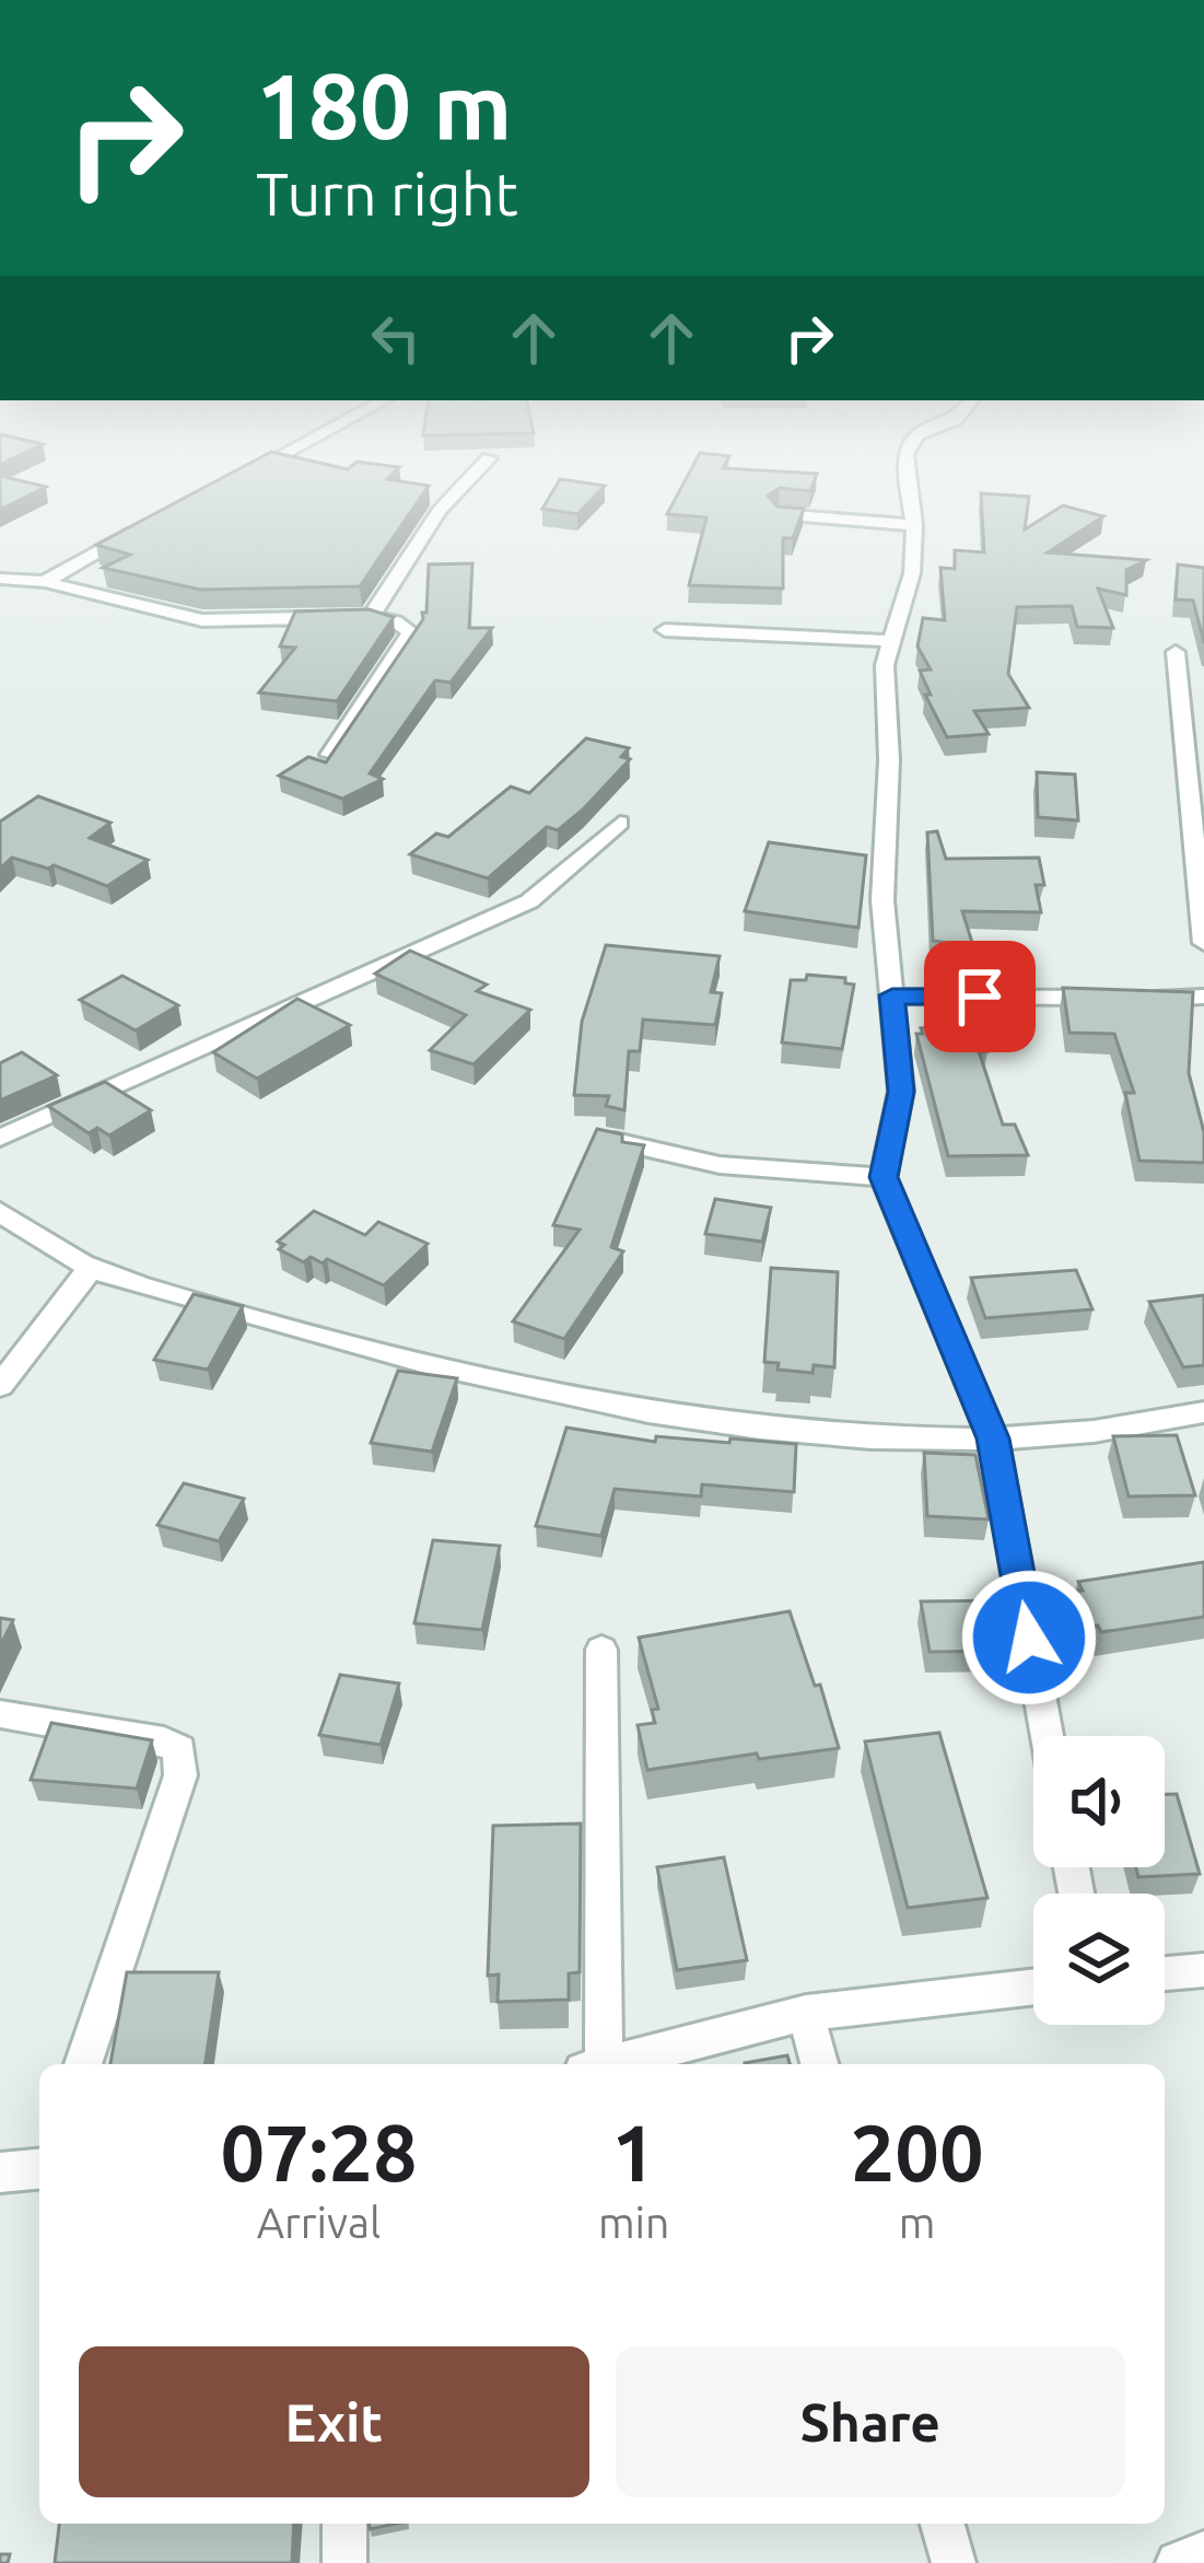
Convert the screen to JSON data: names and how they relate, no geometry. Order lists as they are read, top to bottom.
{
  "page": {
    "turn": ["180 m", "Turn right"],
    "eta": [
      "07:28",
      "Arrival",
      "1",
      "min",
      "200",
      "m"
    ],
    "buttons": ["Exit", "Share"]
  }
}
